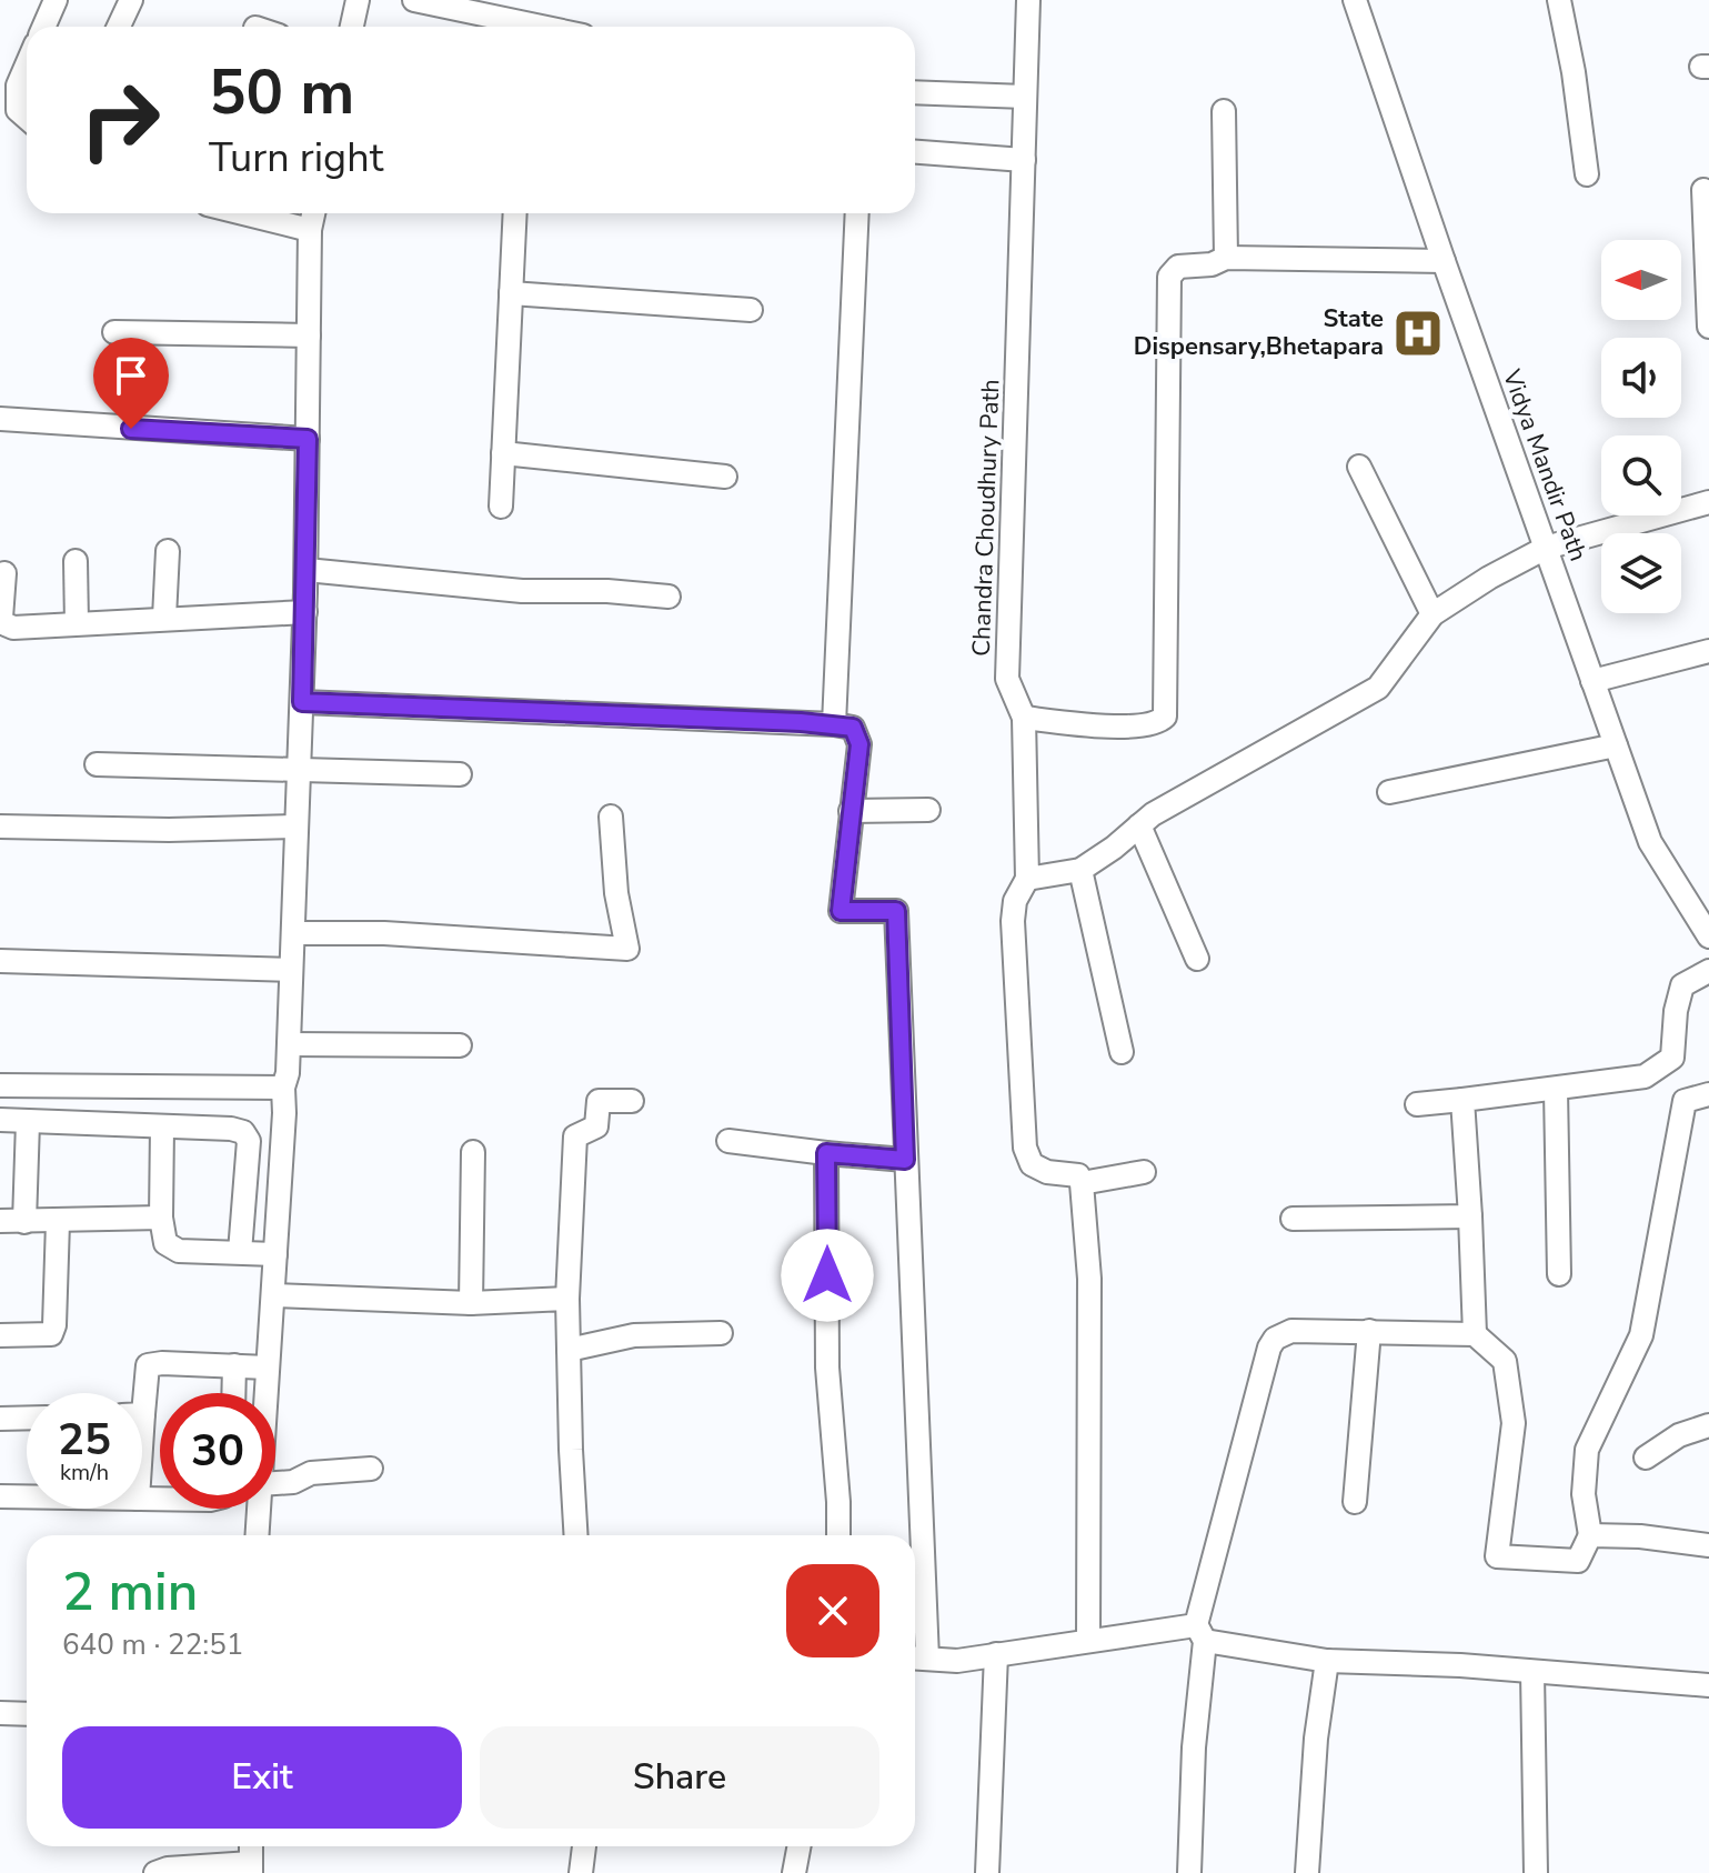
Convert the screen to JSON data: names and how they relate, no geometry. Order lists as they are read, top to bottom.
{
  "streets": {
    "street": ["Vidya Mandir Path", "Chandra Choudhury Path"]
  },
  "places": {
    "hospital": ["State Dispensary,Bhetapara"]
  },
  "north": "left",
  "page": {
    "turn": ["50 m", "Turn right"],
    "speed": "25 km/h",
    "limit": "30",
    "heading": ["2 min", "640 m · 22:51"],
    "buttons": ["Exit", "Share"]
  }
}
